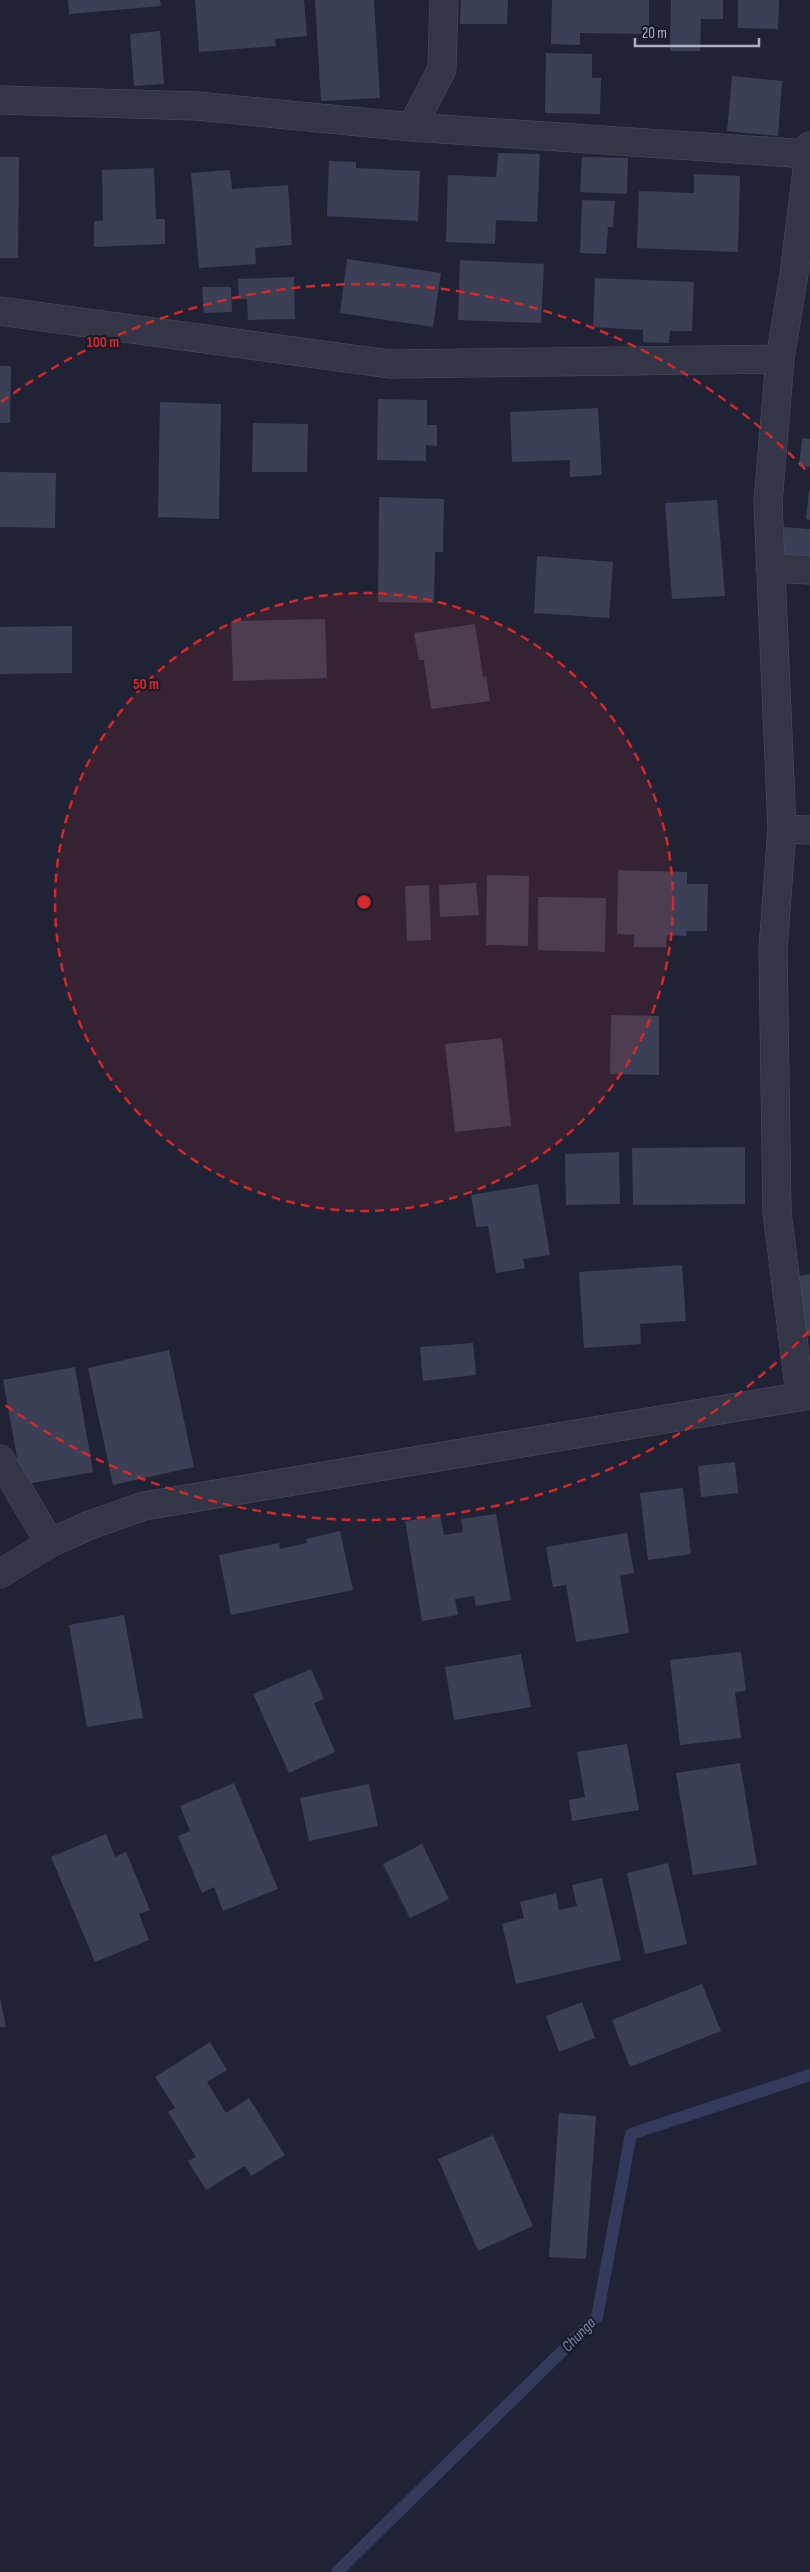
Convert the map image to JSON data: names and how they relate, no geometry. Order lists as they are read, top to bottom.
{
  "water": ["Chunga"],
  "scale_bar": "20 m",
  "rings": ["100 m", "50 m"]
}
